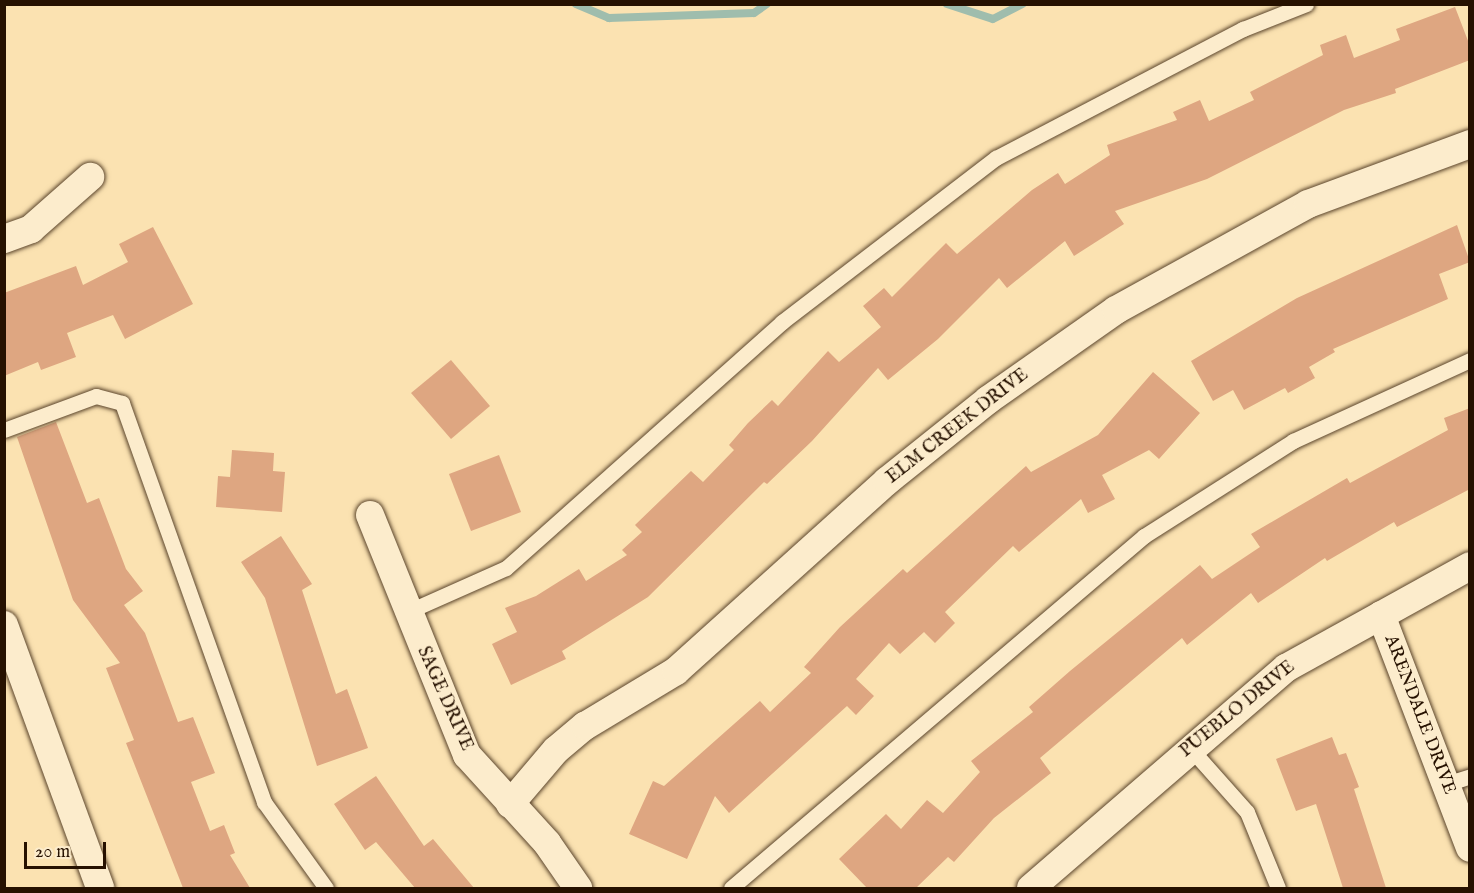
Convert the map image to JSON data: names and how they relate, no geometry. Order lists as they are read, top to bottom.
{
  "streets": {
    "street": [
      "ELM CREEK DRIVE",
      "SAGE DRIVE",
      "PUEBLO DRIVE",
      "ARENDALE DRIVE"
    ]
  },
  "crossings": [
    ["ELM CREEK DRIVE", "SAGE DRIVE"],
    ["PUEBLO DRIVE", "ARENDALE DRIVE"]
  ],
  "scale_bar": "20 m"
}
